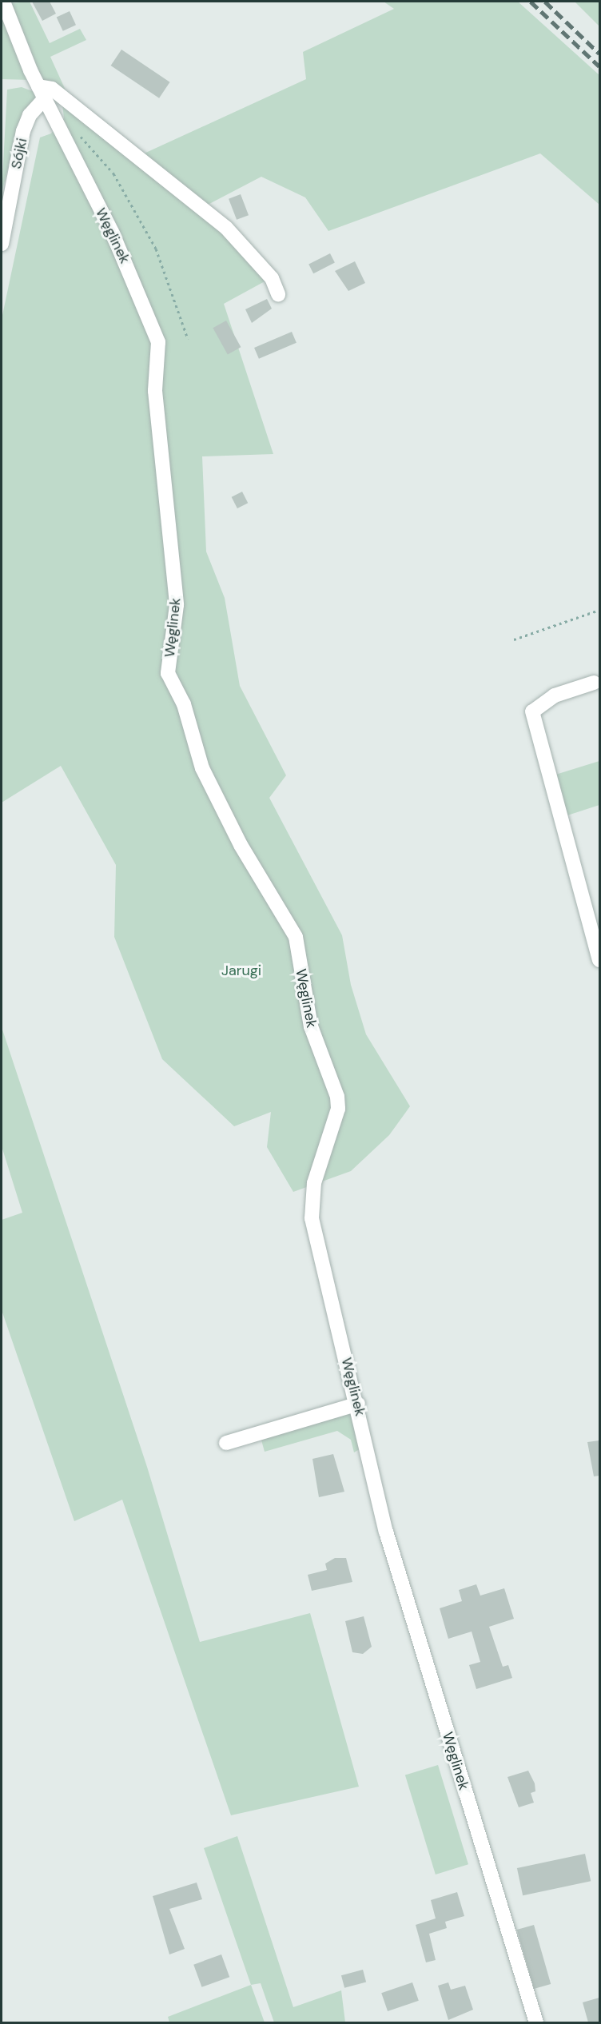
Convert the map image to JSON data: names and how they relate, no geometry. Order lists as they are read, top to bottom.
{
  "streets": {
    "street": ["Sójki", "Węglinek"]
  },
  "crossings": [
    ["Sójki", "Węglinek"]
  ],
  "parks": ["Jarugi"]
}
